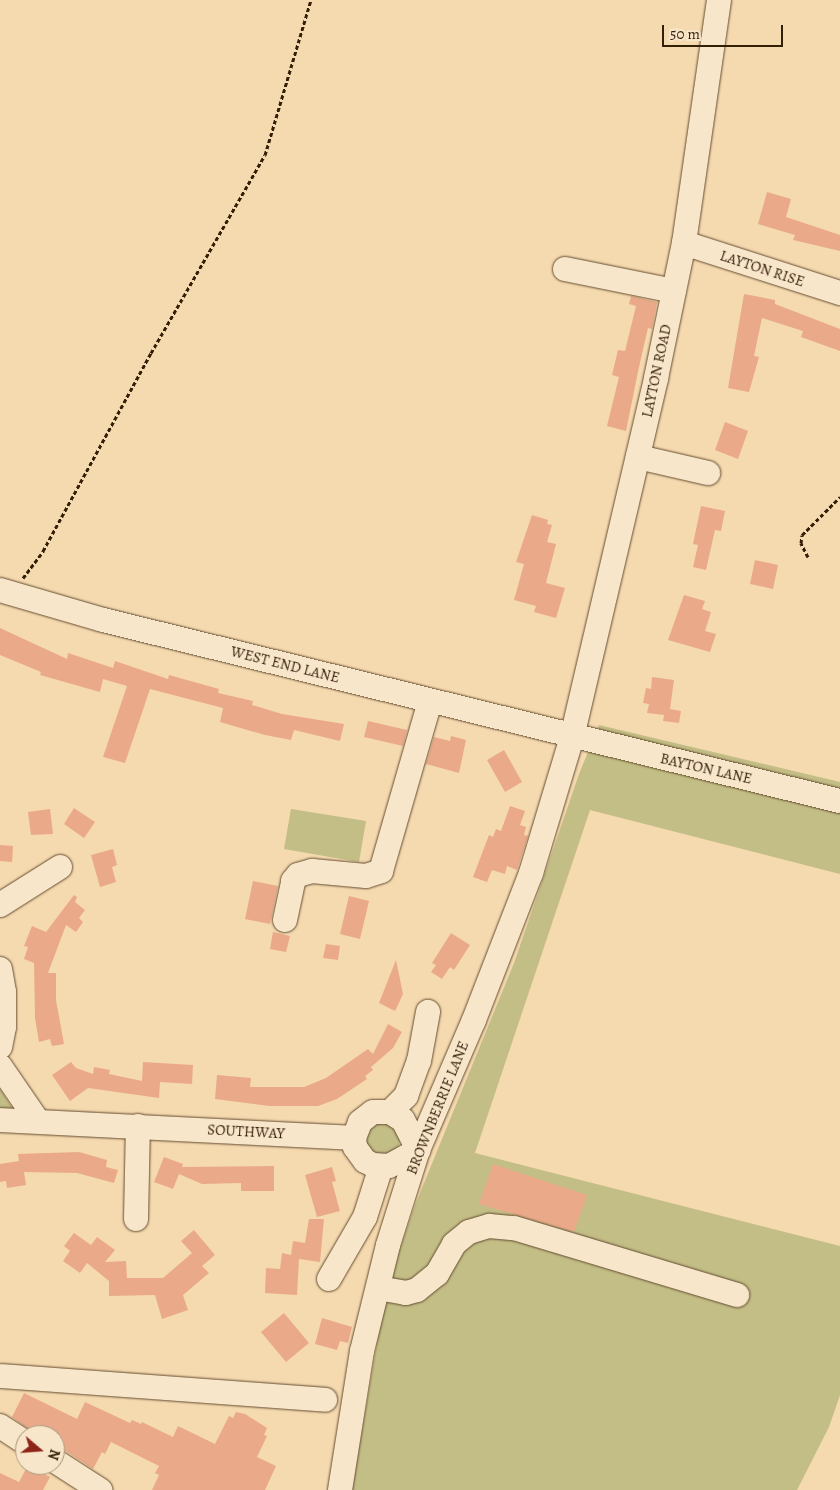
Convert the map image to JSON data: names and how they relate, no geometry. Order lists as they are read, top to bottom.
{
  "streets": {
    "street": [
      "LAYTON RISE",
      "LAYTON ROAD",
      "WEST END LANE",
      "BAYTON LANE",
      "BROWNBERRIE LANE",
      "SOUTHWAY"
    ]
  },
  "crossings": [
    ["LAYTON RISE", "LAYTON ROAD"],
    ["LAYTON ROAD", "WEST END LANE"],
    ["LAYTON ROAD", "BAYTON LANE"],
    ["LAYTON ROAD", "BROWNBERRIE LANE"],
    ["WEST END LANE", "BAYTON LANE"],
    ["WEST END LANE", "BROWNBERRIE LANE"],
    ["BAYTON LANE", "BROWNBERRIE LANE"],
    ["BROWNBERRIE LANE", "SOUTHWAY"]
  ],
  "scale_bar": "50 m",
  "north": "right"
}
